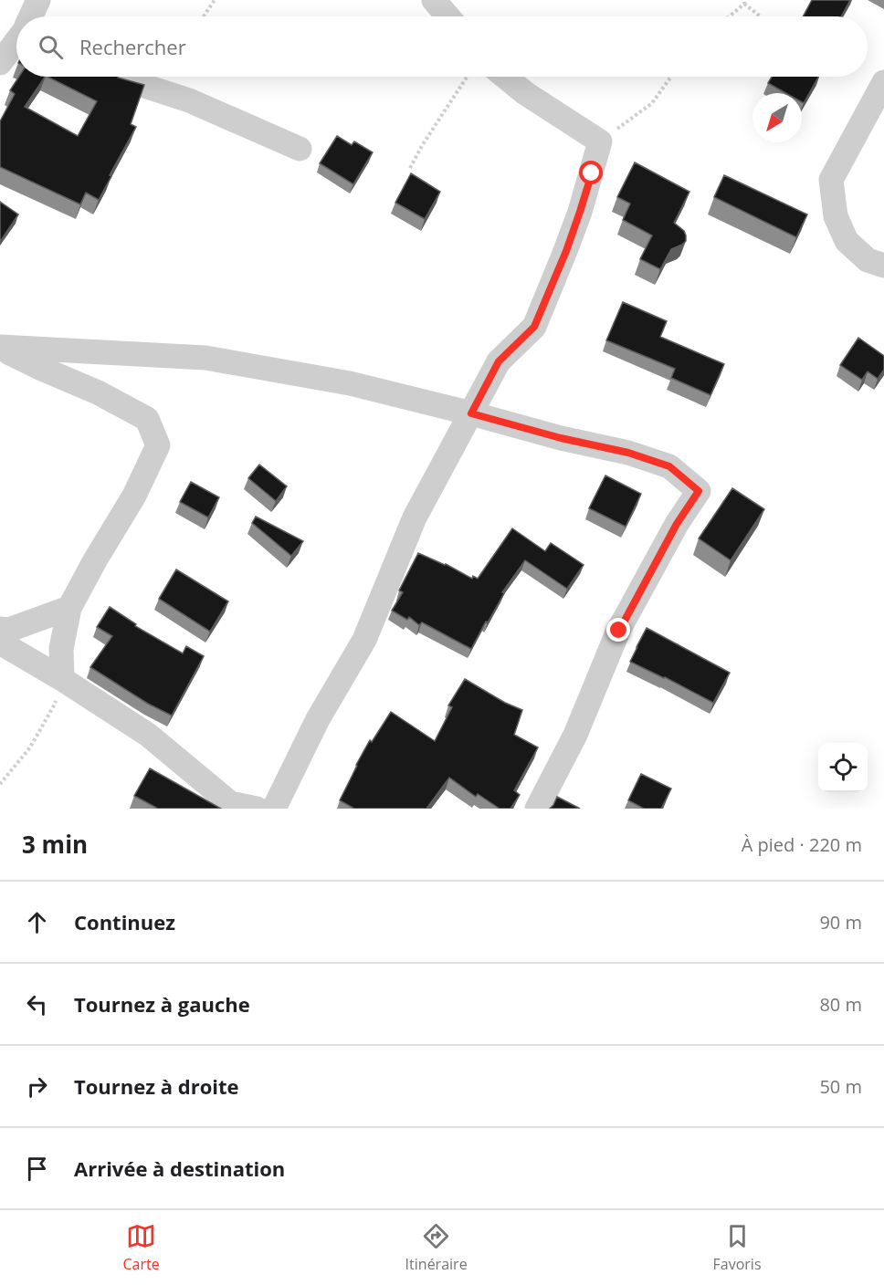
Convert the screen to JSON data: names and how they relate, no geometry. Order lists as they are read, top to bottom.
{
  "north": "bottom left",
  "page": {
    "search": "Rechercher",
    "heading": ["3 min", "À pied · 220 m"],
    "list": [
      ["Continuez", "90 m"],
      ["Tournez à gauche", "80 m"],
      ["Tournez à droite", "50 m"],
      "Arrivée à destination"
    ],
    "nav": ["Carte", "Itinéraire", "Favoris"]
  }
}
